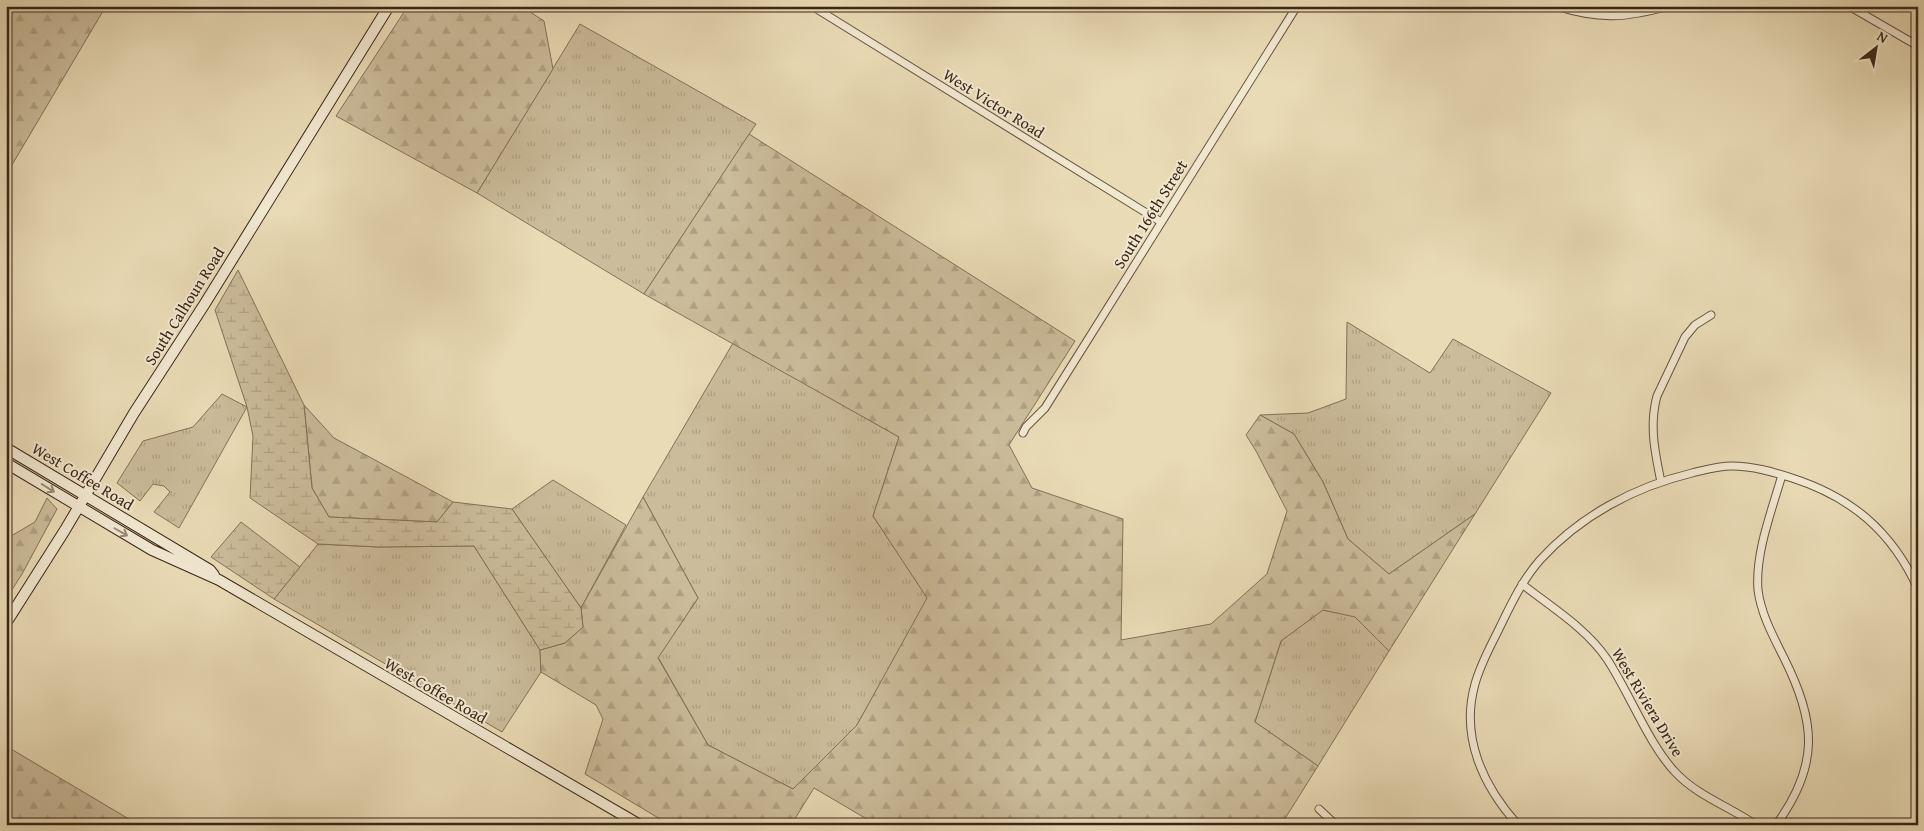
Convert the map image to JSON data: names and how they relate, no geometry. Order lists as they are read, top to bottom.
{
  "streets": {
    "street": [
      "West Victor Road",
      "South 166th Street",
      "South Calhoun Road",
      "West Coffee Road",
      "West Riviera Drive"
    ]
  },
  "crossings": [
    ["West Victor Road", "South 166th Street"],
    ["South Calhoun Road", "West Coffee Road"]
  ],
  "north": "top right"
}
